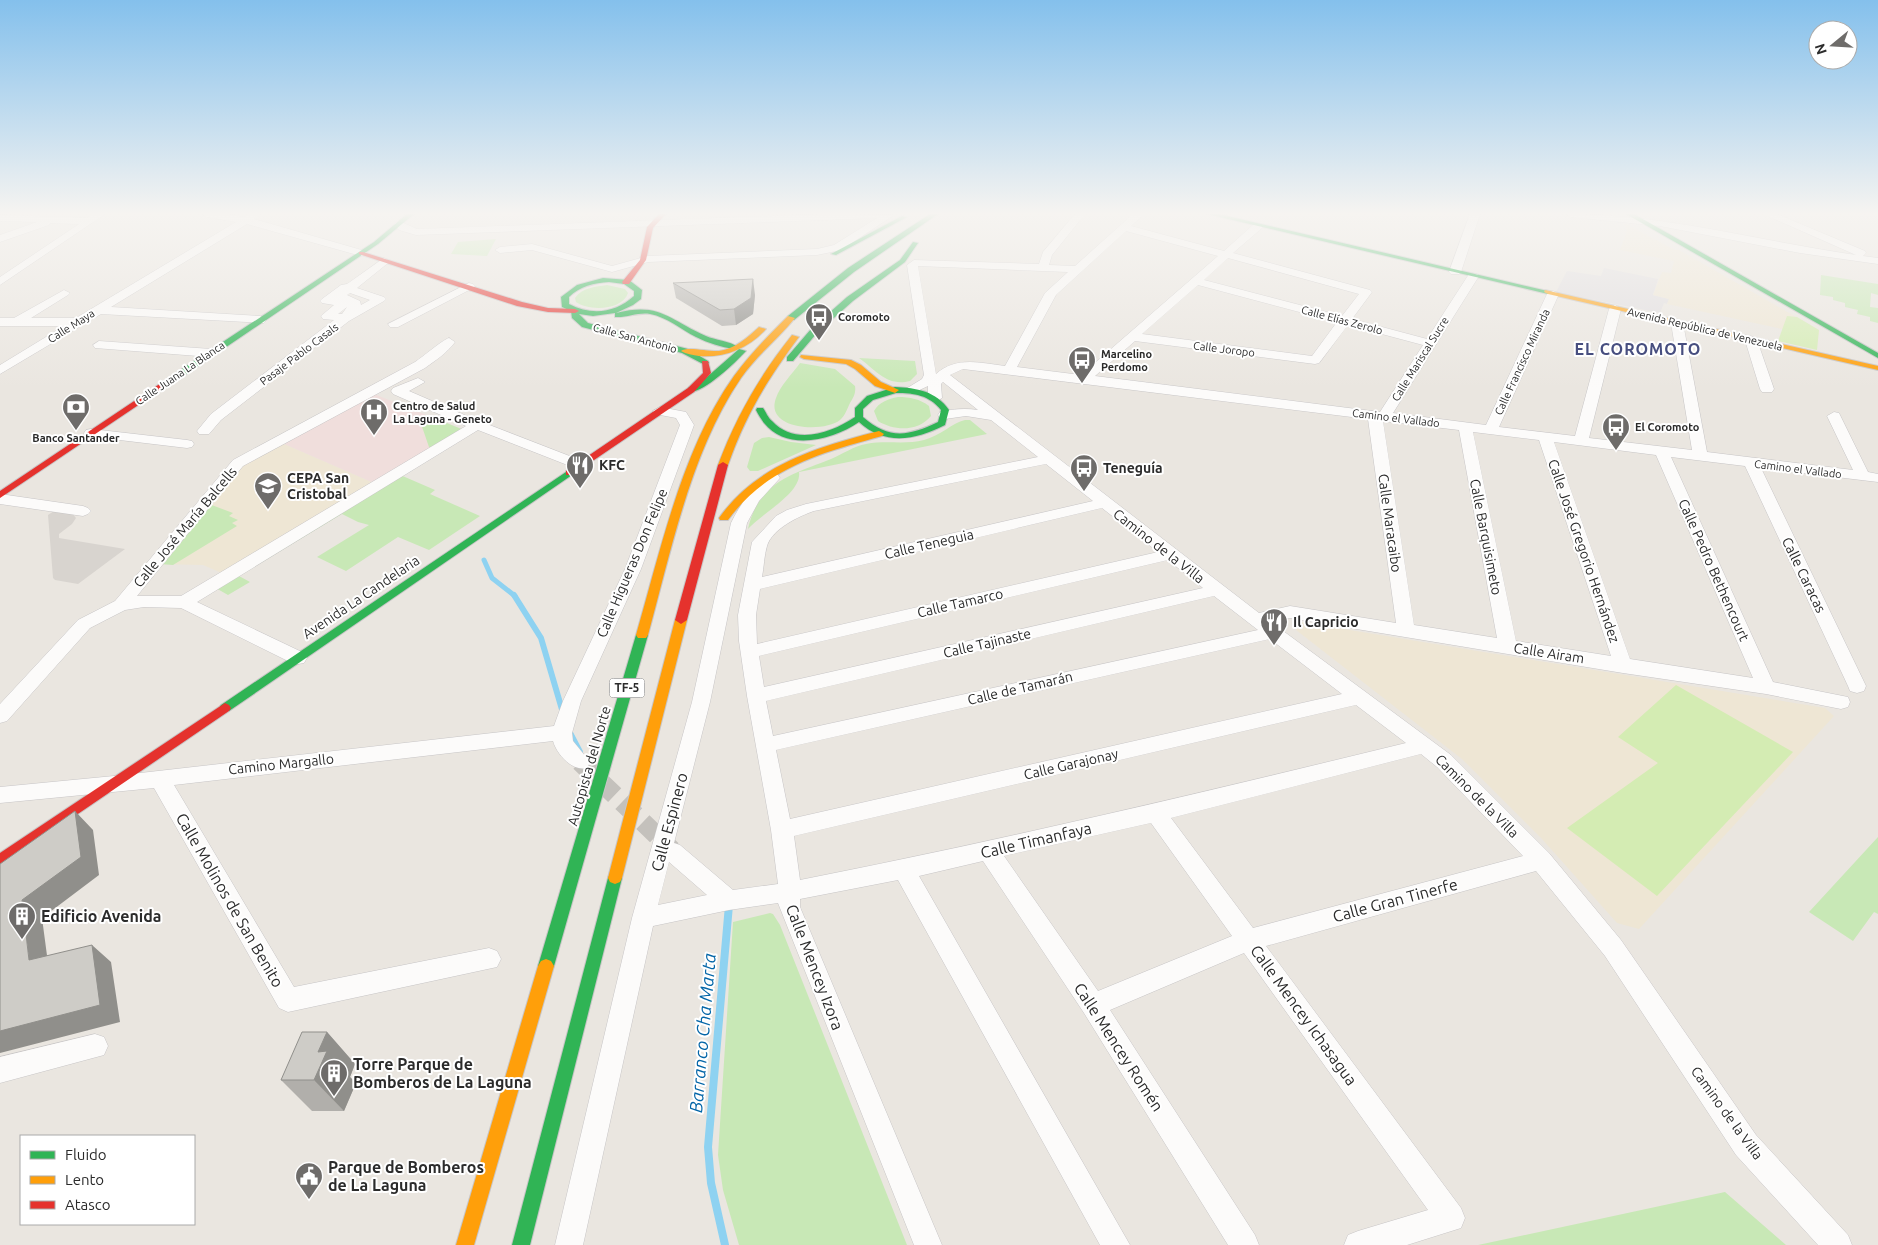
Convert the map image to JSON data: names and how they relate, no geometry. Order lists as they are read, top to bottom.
{
  "streets": {
    "main road": [
      "Avenida República de Venezuela",
      "Calle San Antonio",
      "Calle Juana La Blanca",
      "Avenida La Candelaria",
      "TF-5",
      "Autopista del Norte"
    ],
    "street": [
      "Calle Elías Zerolo",
      "Calle Maya",
      "Calle Joropo",
      "Pasaje Pablo Casals",
      "Calle Mariscal Sucre",
      "Calle Francisco Miranda",
      "Camino el Vallado",
      "Calle Maracaibo",
      "Calle José María Balcells",
      "Calle Barquisimeto",
      "Calle Teneguia",
      "Camino de la Villa",
      "Calle José Gregorio Hernández",
      "Calle Higueras Don Felipe",
      "Calle Pedro Bethencourt",
      "Calle Caracas",
      "Calle Tamarco",
      "Calle Tajinaste",
      "Calle Airam",
      "Calle de Tamarán",
      "Camino Margallo",
      "Calle Garajonay",
      "Calle Espinero",
      "Calle Timanfaya",
      "Calle Molinos de San Benito",
      "Calle Gran Tinerfe",
      "Calle Mencey Izora",
      "Calle Mencey Ichasagua",
      "Calle Mencey Romén"
    ]
  },
  "crossings": [
    ["Calle Elías Zerolo", "Calle Joropo"],
    ["Calle Elías Zerolo", "Calle Mariscal Sucre"],
    ["Avenida República de Venezuela", "Calle Mariscal Sucre"],
    ["Avenida República de Venezuela", "Calle Francisco Miranda"],
    ["Calle San Antonio", "Avenida La Candelaria"],
    ["Calle Mariscal Sucre", "Camino el Vallado"],
    ["Calle Mariscal Sucre", "Calle Maracaibo"],
    ["Calle Francisco Miranda", "Camino el Vallado"],
    ["Camino el Vallado", "Calle Maracaibo"],
    ["Camino el Vallado", "Calle Barquisimeto"],
    ["Camino el Vallado", "Camino de la Villa"],
    ["Camino el Vallado", "Calle José Gregorio Hernández"],
    ["Camino el Vallado", "Calle Pedro Bethencourt"],
    ["Camino el Vallado", "Calle Caracas"],
    ["Calle Maracaibo", "Calle Airam"],
    ["Calle Barquisimeto", "Calle Airam"],
    ["Calle Teneguia", "Camino de la Villa"],
    ["Calle Teneguia", "Calle Mencey Izora"],
    ["Camino de la Villa", "Calle Tamarco"],
    ["Camino de la Villa", "Calle Tajinaste"],
    ["Camino de la Villa", "Calle Airam"],
    ["Camino de la Villa", "Calle de Tamarán"],
    ["Camino de la Villa", "Calle Garajonay"],
    ["Camino de la Villa", "Calle Timanfaya"],
    ["Camino de la Villa", "Calle Gran Tinerfe"],
    ["Camino de la Villa", "Calle Mencey Izora"],
    ["Calle José Gregorio Hernández", "Calle Airam"],
    ["Calle Higueras Don Felipe", "Avenida La Candelaria"],
    ["Calle Higueras Don Felipe", "Camino Margallo"],
    ["Calle Pedro Bethencourt", "Calle Airam"],
    ["Avenida La Candelaria", "Camino Margallo"],
    ["Calle Tamarco", "Calle Mencey Izora"],
    ["Calle Tajinaste", "Calle Mencey Izora"],
    ["Calle de Tamarán", "Calle Mencey Izora"],
    ["Camino Margallo", "Calle Molinos de San Benito"],
    ["Calle Garajonay", "Calle Mencey Izora"],
    ["Calle Espinero", "Calle Timanfaya"],
    ["Calle Timanfaya", "Calle Mencey Izora"],
    ["Calle Timanfaya", "Calle Mencey Ichasagua"],
    ["Calle Timanfaya", "Calle Mencey Romén"],
    ["Calle Gran Tinerfe", "Calle Mencey Ichasagua"],
    ["Calle Gran Tinerfe", "Calle Mencey Romén"]
  ],
  "districts": ["EL COROMOTO"],
  "water": ["Barranco Cha Marta"],
  "places": {
    "bus stop": [
      "Coromoto",
      "Marcelino Perdomo",
      "El Coromoto",
      "Teneguía"
    ],
    "bank": ["Banco Santander"],
    "hospital": ["Centro de Salud La Laguna - Geneto"],
    "restaurant": ["KFC", "Il Capricio"],
    "school or university": ["CEPA San Cristobal"],
    "building": ["Edificio Avenida", "Torre Parque de Bomberos de La Laguna"],
    "public building": ["Parque de Bomberos de La Laguna"]
  },
  "legend": ["Fluido", "Lento", "Atasco"],
  "north": "left"
}
